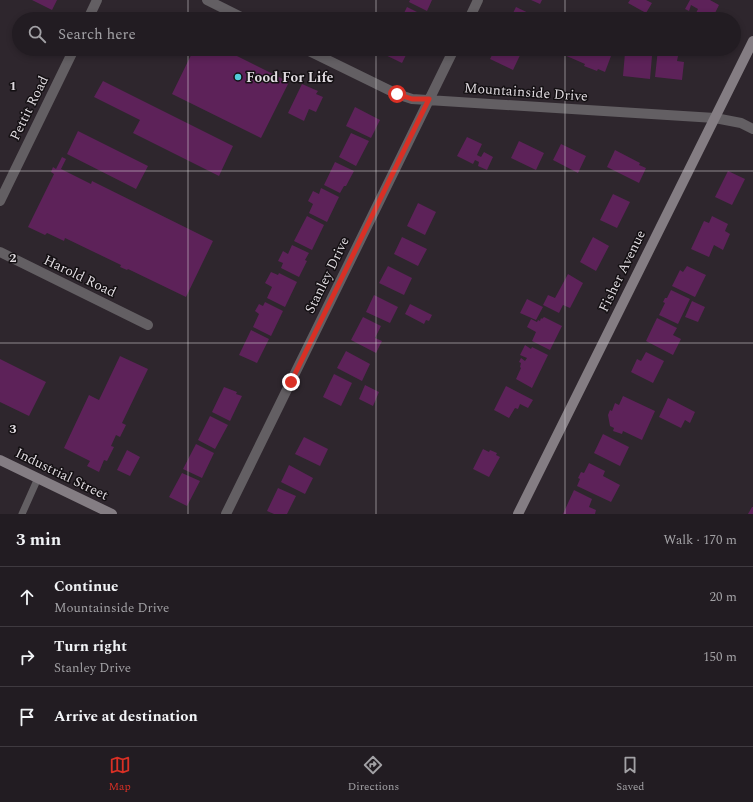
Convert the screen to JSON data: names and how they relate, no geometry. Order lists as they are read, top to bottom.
{
  "streets": {
    "street": [
      "Mountainside Drive",
      "Pettit Road",
      "Fisher Avenue",
      "Stanley Drive",
      "Harold Road",
      "Industrial Street"
    ]
  },
  "crossings": [
    ["Mountainside Drive", "Fisher Avenue"],
    ["Mountainside Drive", "Stanley Drive"]
  ],
  "places": ["Food For Life"],
  "page": {
    "search": "Search here",
    "heading": ["3 min", "Walk · 170 m"],
    "list": [
      ["Continue", "Mountainside Drive", "20 m"],
      ["Turn right", "Stanley Drive", "150 m"],
      "Arrive at destination"
    ],
    "nav": ["Map", "Directions", "Saved"]
  },
  "grid": {
    "rows": ["1", "2", "3"]
  }
}
